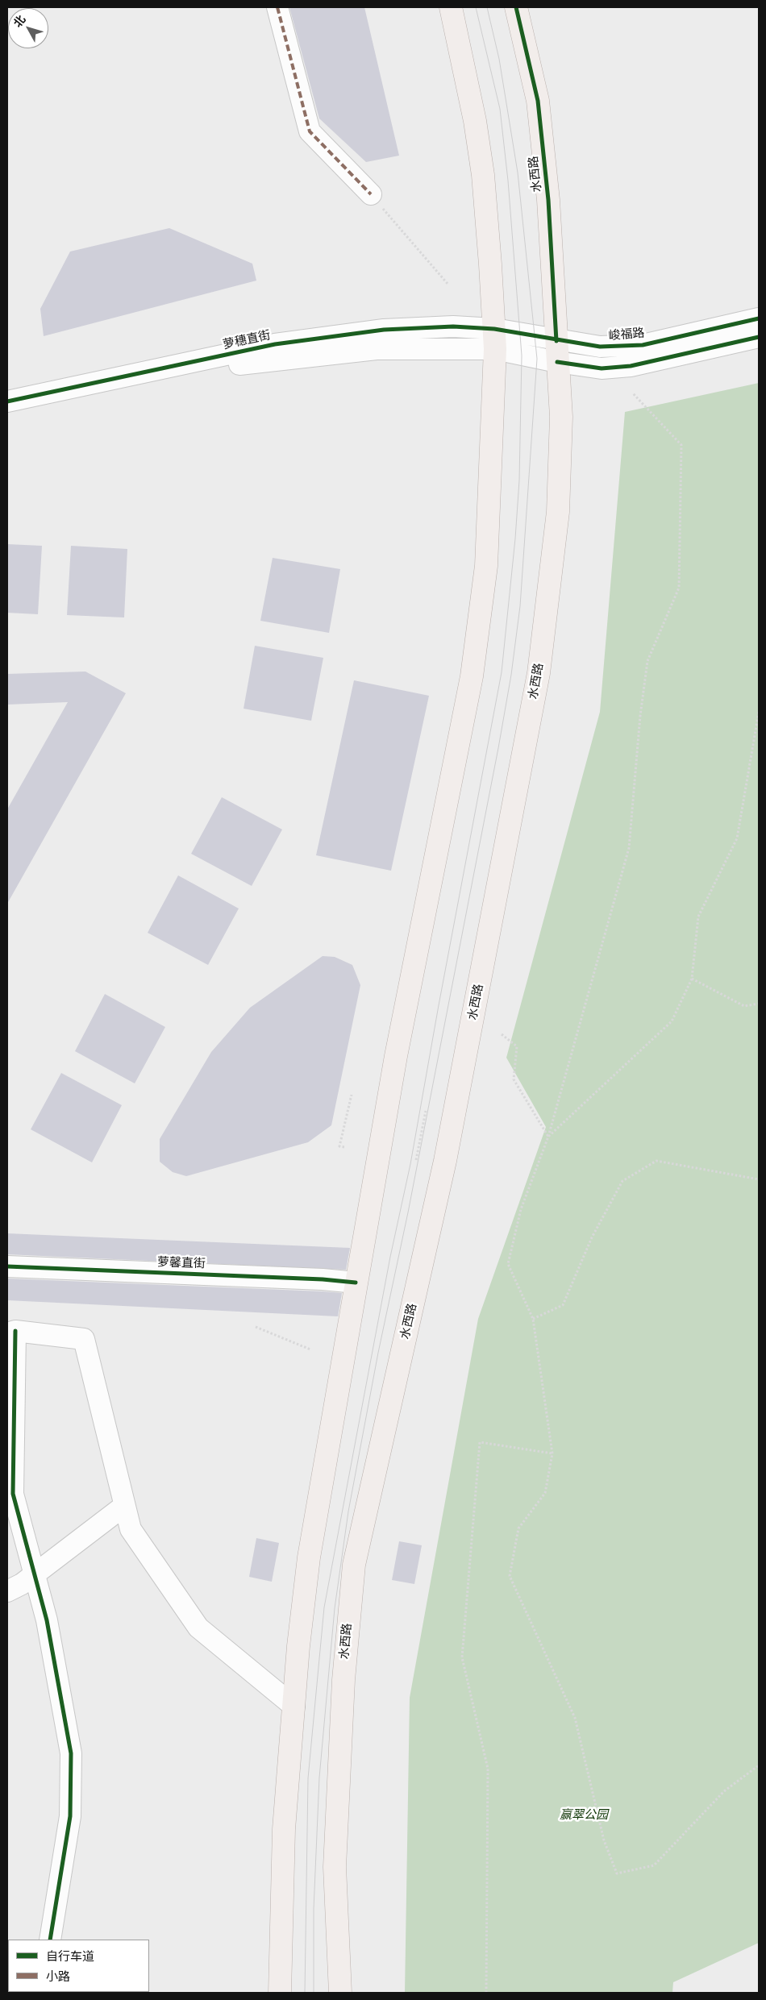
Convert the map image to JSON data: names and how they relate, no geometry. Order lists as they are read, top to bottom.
{
  "streets": {
    "main road": ["水西路"],
    "street": ["峻福路", "萝穗直街", "萝馨直街"]
  },
  "crossings": [
    ["水西路", "峻福路"],
    ["峻福路", "萝穗直街"]
  ],
  "parks": ["赢翠公园"],
  "legend": ["自行车道", "小路"],
  "north": "top left"
}
